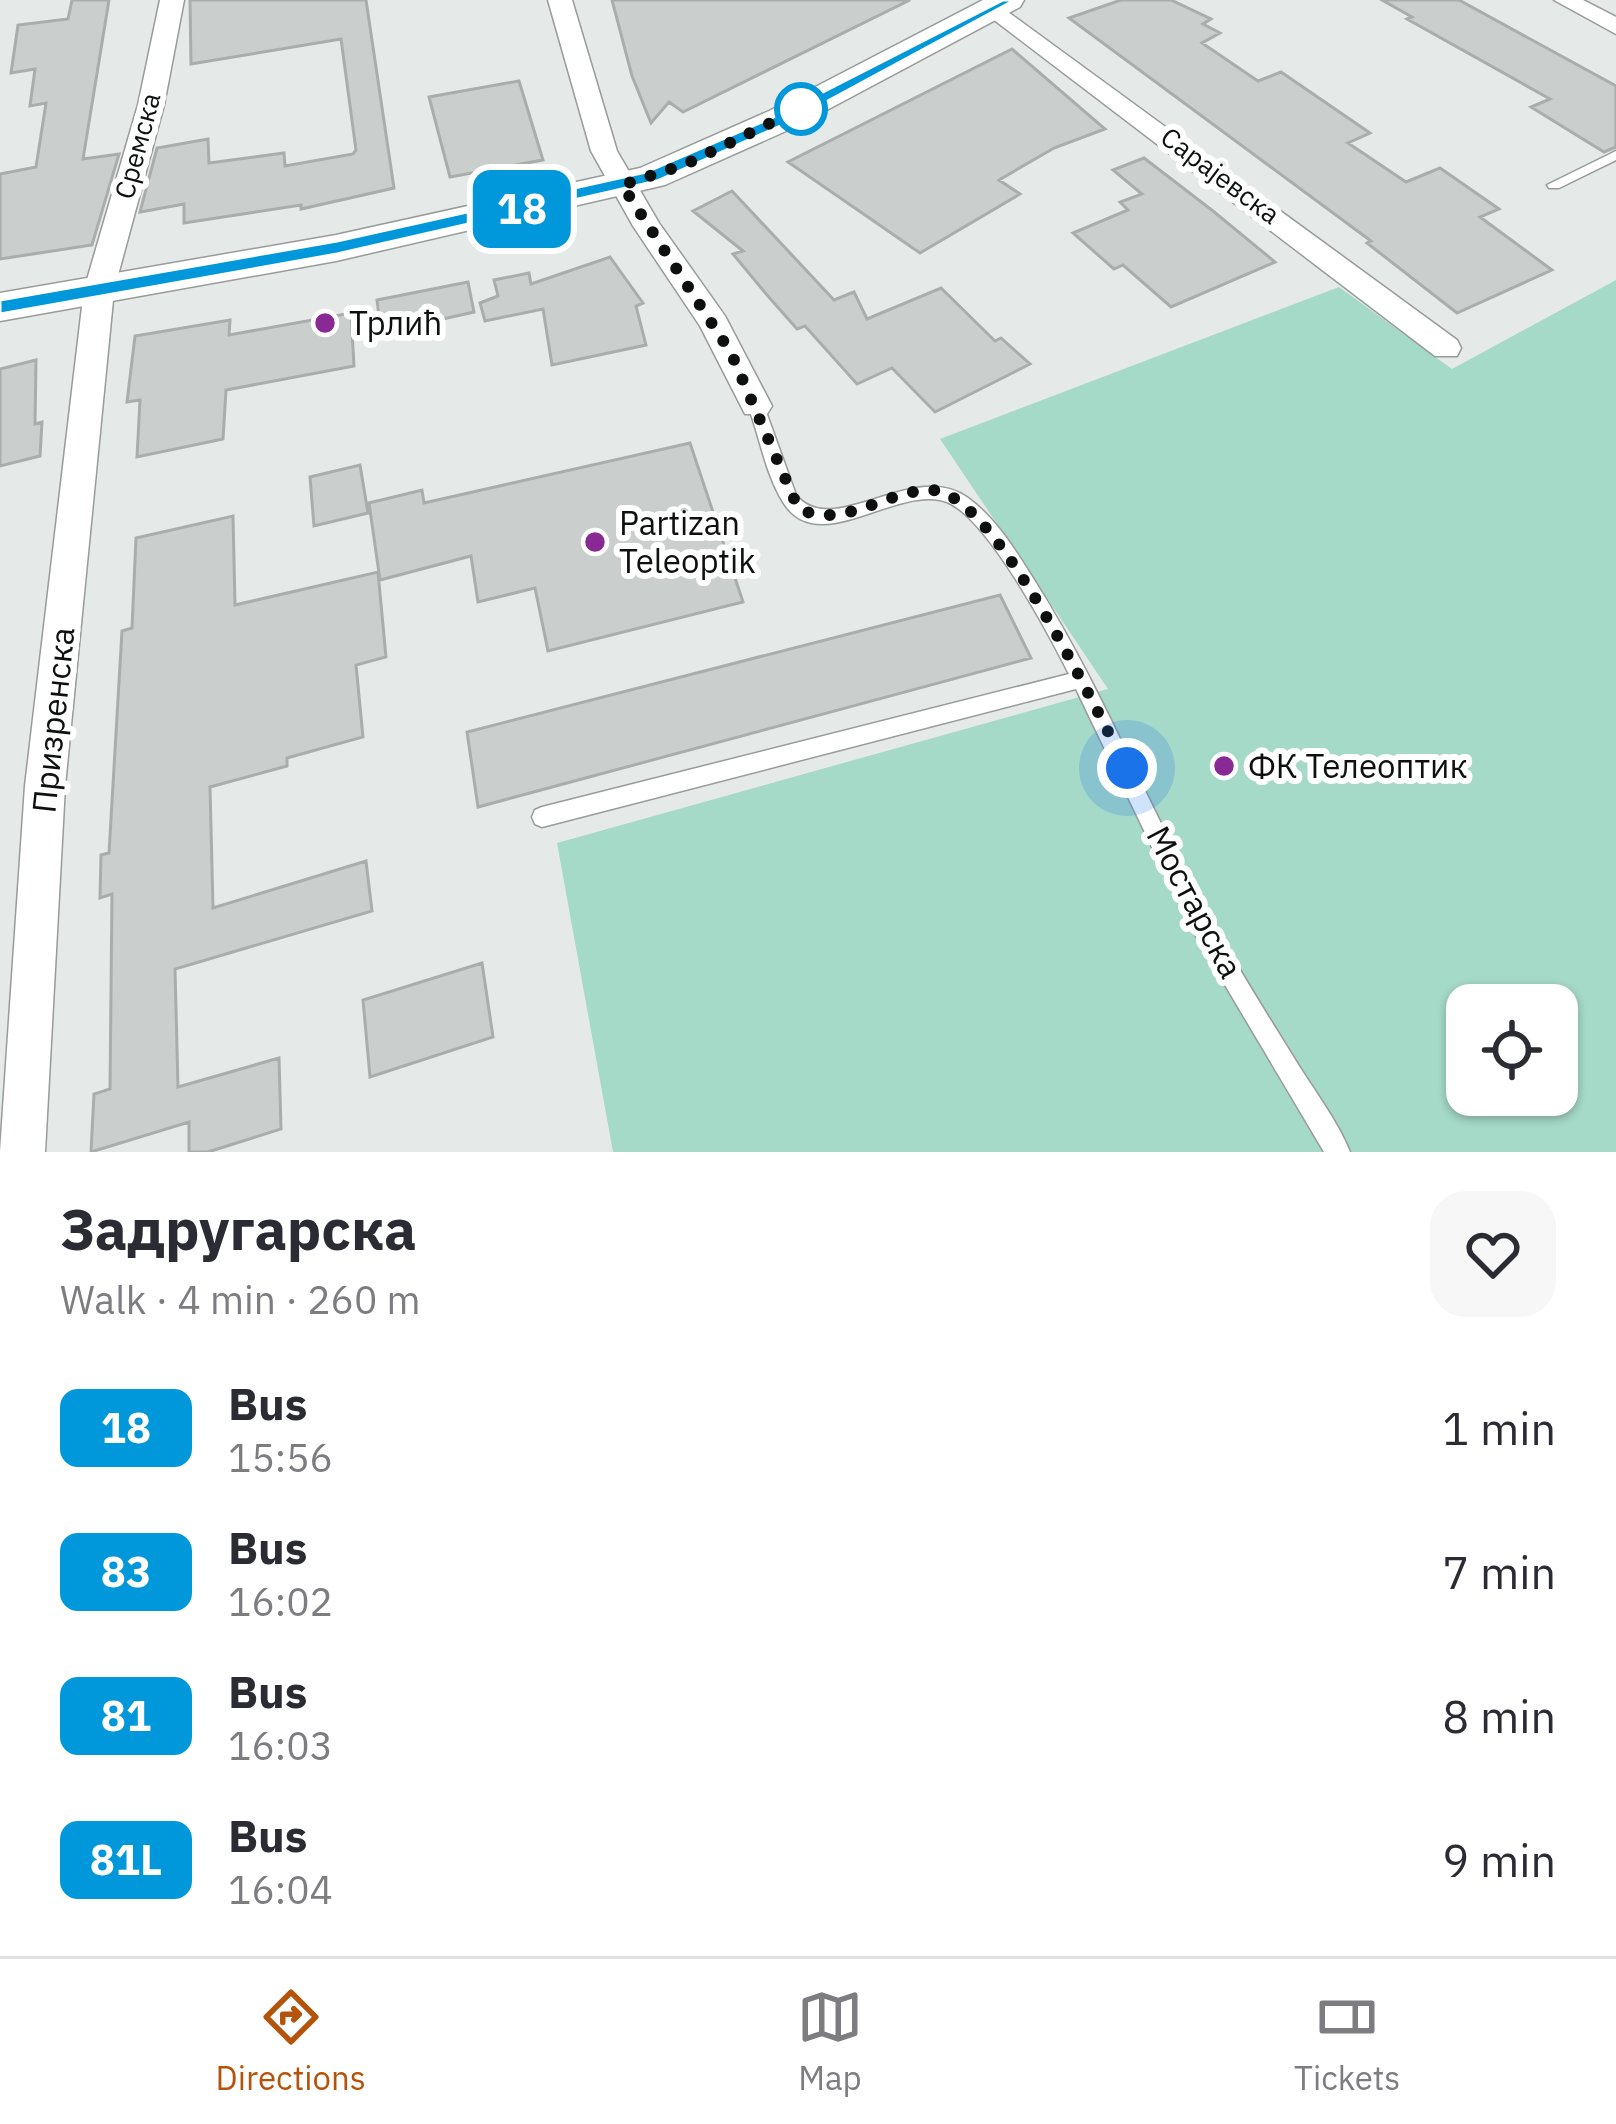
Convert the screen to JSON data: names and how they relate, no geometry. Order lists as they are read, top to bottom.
{
  "streets": {
    "street": [
      "Сремска",
      "Сарајевска",
      "Призренска",
      "Мостарска"
    ]
  },
  "crossings": [
    ["Сремска", "Призренска"]
  ],
  "places": ["Трлић", "Partizan Teleoptik", "ФК Телеоптик"],
  "lines": ["bus line 18"],
  "page": {
    "on_map": "18",
    "heading": ["Задругарска", "Walk · 4 min · 260 m"],
    "list": [
      {
        "mark": "18",
        "name": "Bus",
        "note": "15:56",
        "value": "1 min"
      },
      {
        "mark": "83",
        "name": "Bus",
        "note": "16:02",
        "value": "7 min"
      },
      {
        "mark": "81",
        "name": "Bus",
        "note": "16:03",
        "value": "8 min"
      },
      {
        "mark": "81L",
        "name": "Bus",
        "note": "16:04",
        "value": "9 min"
      }
    ],
    "tabs": ["Directions", "Map", "Tickets"]
  }
}
